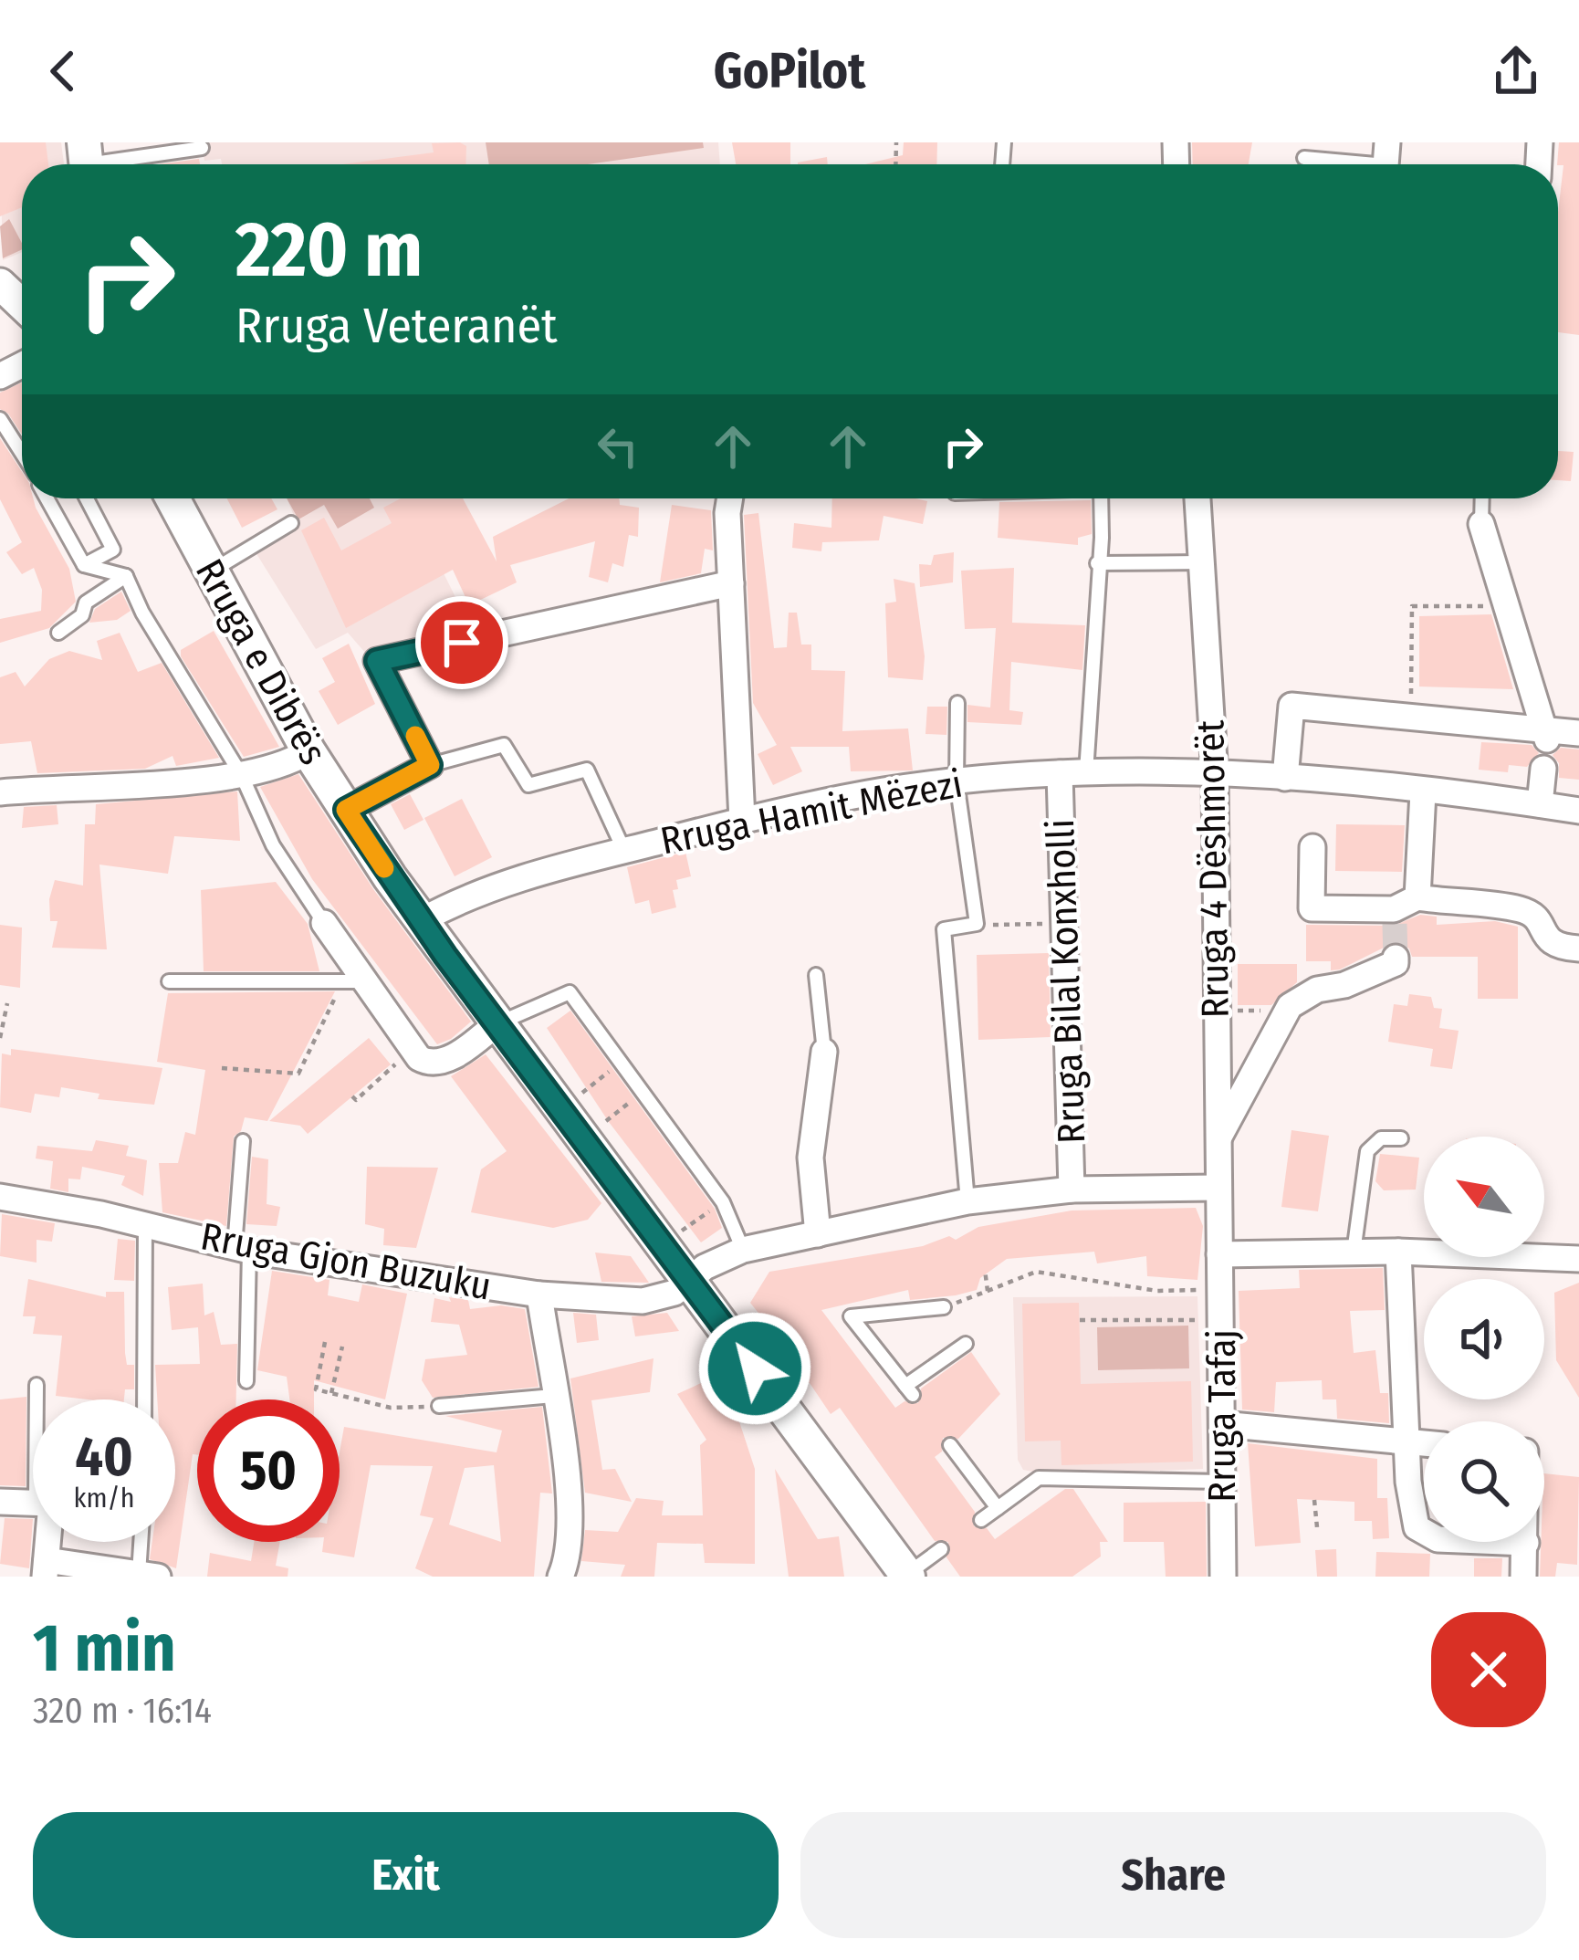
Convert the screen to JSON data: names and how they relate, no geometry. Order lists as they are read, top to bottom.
{
  "streets": {
    "main road": ["Rruga e Dibrës"],
    "street": [
      "Rruga Hamit Mëzezi",
      "Rruga 4 Dëshmorët",
      "Rruga Bilal Konxholli",
      "Rruga Gjon Buzuku",
      "Rruga Tafaj"
    ]
  },
  "crossings": [
    ["Rruga e Dibrës", "Rruga Hamit Mëzezi"],
    ["Rruga e Dibrës", "Rruga Gjon Buzuku"],
    ["Rruga Hamit Mëzezi", "Rruga 4 Dëshmorët"],
    ["Rruga Hamit Mëzezi", "Rruga Bilal Konxholli"],
    ["Rruga 4 Dëshmorët", "Rruga Gjon Buzuku"],
    ["Rruga 4 Dëshmorët", "Rruga Tafaj"],
    ["Rruga Bilal Konxholli", "Rruga Gjon Buzuku"]
  ],
  "north": "top left",
  "page": {
    "header": "GoPilot",
    "turn": ["220 m", "Rruga Veteranët"],
    "speed": "40 km/h",
    "limit": "50",
    "heading": ["1 min", "320 m · 16:14"],
    "buttons": ["Exit", "Share"]
  }
}
